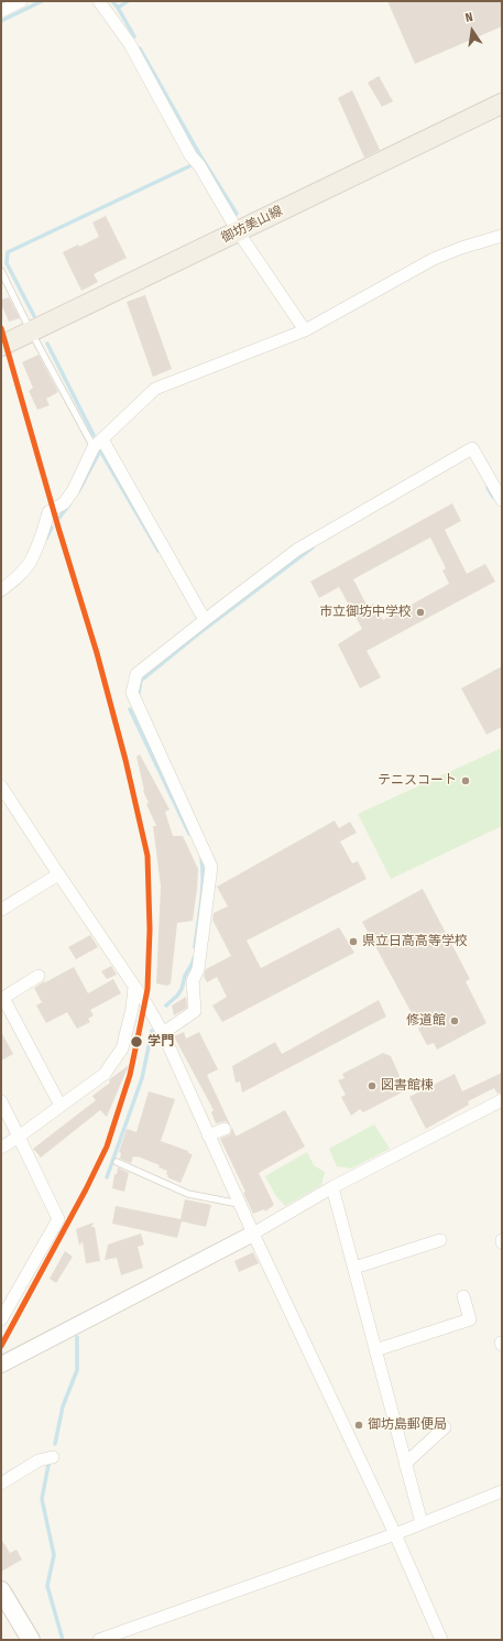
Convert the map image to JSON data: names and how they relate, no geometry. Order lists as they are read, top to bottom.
{
  "streets": {
    "main road": ["御坊美山線"]
  },
  "places": [
    "市立御坊中学校",
    "テニスコート",
    "県立日高高等学校",
    "修道館",
    "学門",
    "図書館棟",
    "御坊島郵便局"
  ],
  "north": "top"
}
